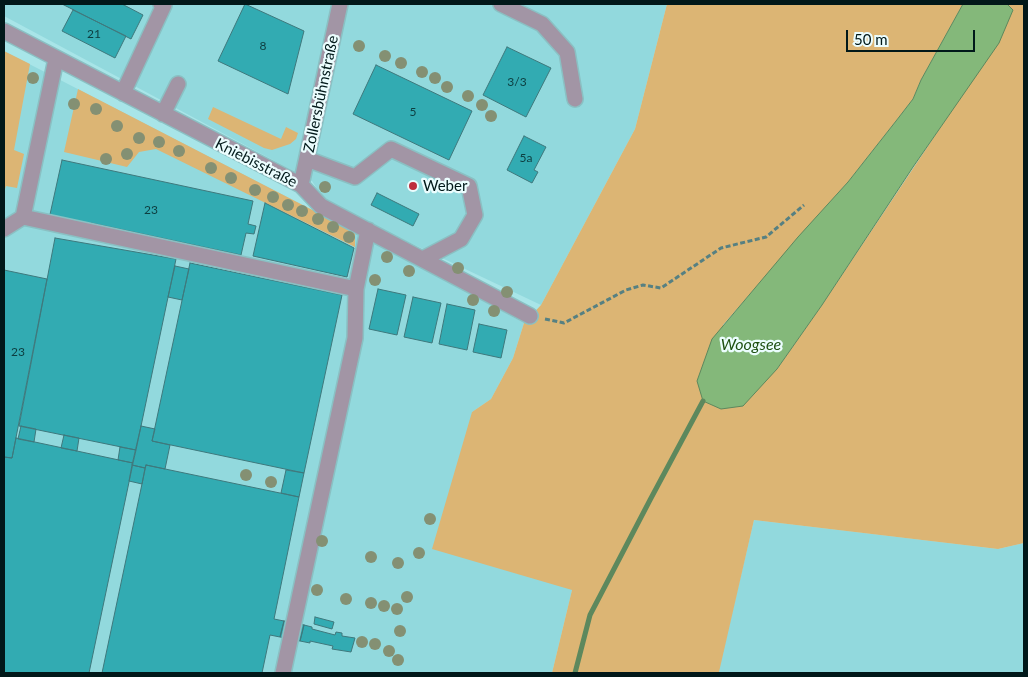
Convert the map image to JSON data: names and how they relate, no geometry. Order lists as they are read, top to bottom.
{
  "streets": {
    "street": ["Zollersbühnstraße", "Kniebisstraße"]
  },
  "crossings": [
    ["Zollersbühnstraße", "Kniebisstraße"]
  ],
  "water": ["Woogsee"],
  "places": ["Weber"],
  "house_numbers": [
    "21",
    "8",
    "3/3",
    "5",
    "5a",
    "23",
    "23"
  ],
  "scale_bar": "50 m"
}
